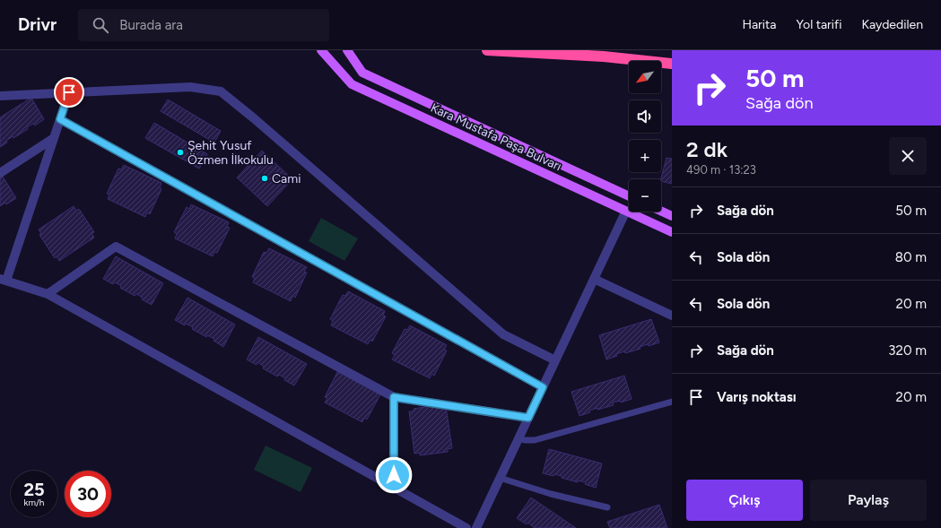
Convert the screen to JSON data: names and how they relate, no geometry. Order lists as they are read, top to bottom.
{
  "streets": {
    "main road": ["Kara Mustafa Paşa Bulvarı"]
  },
  "places": ["Şehit Yusuf Özmen İlkokulu", "Cami"],
  "north": "bottom left",
  "page": {
    "header": "Drivr",
    "search": "Burada ara",
    "nav": ["Harita", "Yol tarifi", "Kaydedilen"],
    "turn": ["50 m", "Sağa dön"],
    "map_buttons": ["+", "−"],
    "heading": ["2 dk", "490 m · 13:23"],
    "list": [
      {
        "name": "Sağa dön",
        "value": "50 m"
      },
      {
        "name": "Sola dön",
        "value": "80 m"
      },
      {
        "name": "Sola dön",
        "value": "20 m"
      },
      {
        "name": "Sağa dön",
        "value": "320 m"
      },
      {
        "name": "Varış noktası",
        "value": "20 m"
      }
    ],
    "speed": "25 km/h",
    "limit": "30",
    "buttons": ["Çıkış", "Paylaş"]
  }
}
